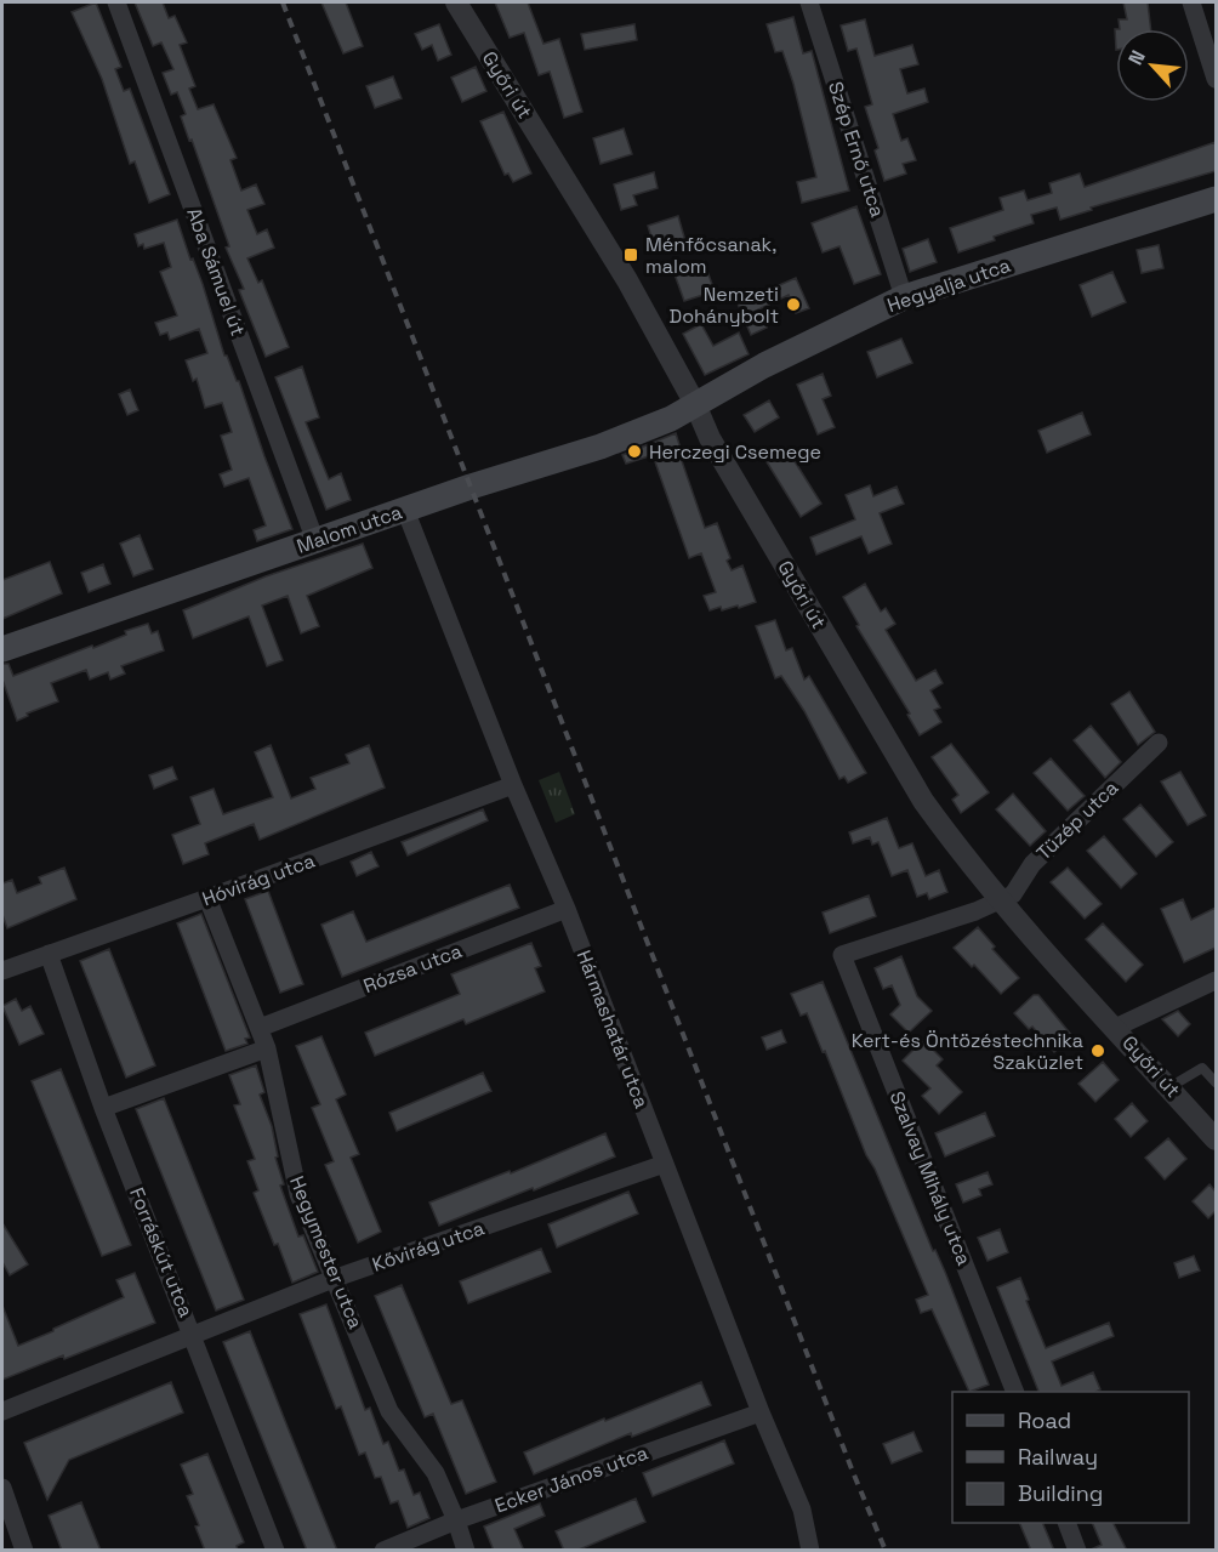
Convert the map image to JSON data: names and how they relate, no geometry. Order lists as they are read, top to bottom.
{
  "streets": {
    "main road": ["Hegyalja utca", "Malom utca"],
    "street": [
      "Győri út",
      "Szép Ernő utca",
      "Aba Sámuel út",
      "Tüzép utca",
      "Hóvirág utca",
      "Rózsa utca",
      "Hármashatár utca",
      "Szalvay Mihály utca",
      "Kővirág utca",
      "Forráskút utca",
      "Hegymester utca",
      "Ecker János utca"
    ]
  },
  "crossings": [
    ["Győri út", "Hegyalja utca"],
    ["Győri út", "Malom utca"],
    ["Győri út", "Tüzép utca"],
    ["Győri út", "Szalvay Mihály utca"],
    ["Szép Ernő utca", "Hegyalja utca"],
    ["Aba Sámuel út", "Malom utca"],
    ["Hegyalja utca", "Malom utca"],
    ["Malom utca", "Hármashatár utca"],
    ["Tüzép utca", "Szalvay Mihály utca"],
    ["Hóvirág utca", "Hármashatár utca"],
    ["Hóvirág utca", "Forráskút utca"],
    ["Hóvirág utca", "Hegymester utca"],
    ["Rózsa utca", "Hármashatár utca"],
    ["Rózsa utca", "Hegymester utca"],
    ["Hármashatár utca", "Kővirág utca"],
    ["Hármashatár utca", "Ecker János utca"],
    ["Kővirág utca", "Forráskút utca"],
    ["Kővirág utca", "Hegymester utca"],
    ["Hegymester utca", "Ecker János utca"]
  ],
  "places": {
    "transit": ["Ménfőcsanak, malom"],
    "other": ["Nemzeti Dohánybolt", "Herczegi Csemege", "Kert-és Öntözéstechnika Szaküzlet"]
  },
  "legend": ["Road", "Railway", "Building"],
  "north": "top left"
}
